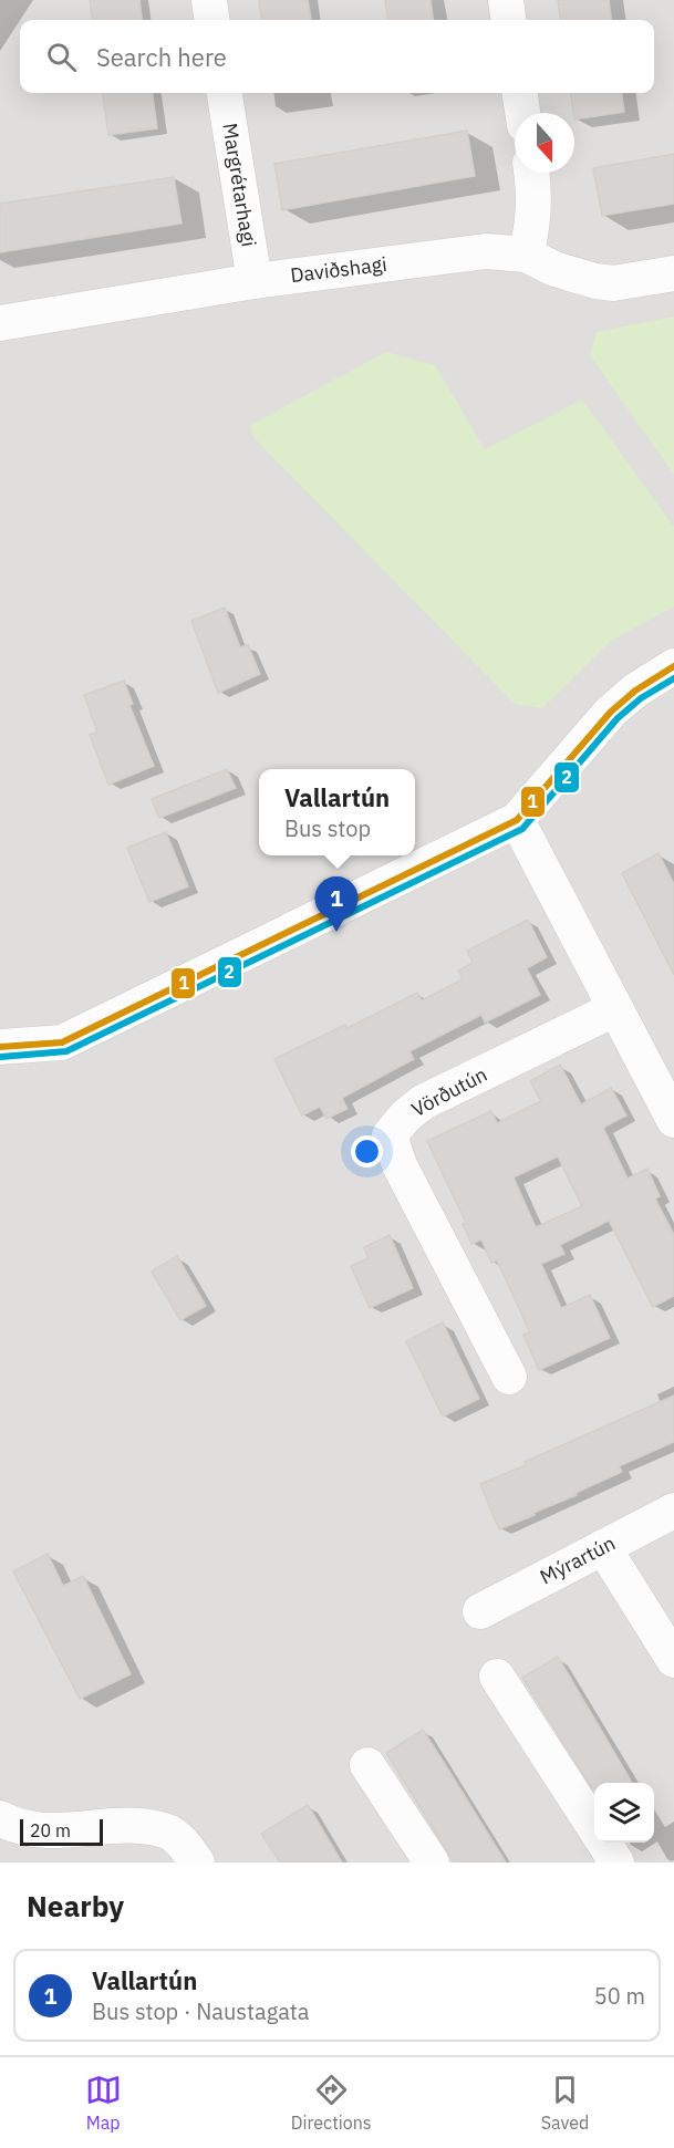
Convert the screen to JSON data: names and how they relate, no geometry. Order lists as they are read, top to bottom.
{
  "streets": {
    "street": [
      "Margrétarhagi",
      "Daviðshagi",
      "Vörðutún",
      "Mýrartún"
    ]
  },
  "crossings": [
    ["Margrétarhagi", "Daviðshagi"]
  ],
  "lines": ["transit line 1", "transit line 2"],
  "scale_bar": "20 m",
  "north": "bottom",
  "page": {
    "search": "Search here",
    "popup": ["Vallartún", "Bus stop"],
    "pins": "1",
    "scale": "20 m",
    "heading": "Nearby",
    "list": [
      {
        "mark": "1",
        "name": "Vallartún",
        "note": "Bus stop · Naustagata",
        "value": "50 m"
      }
    ],
    "nav": ["Map", "Directions", "Saved"]
  }
}
